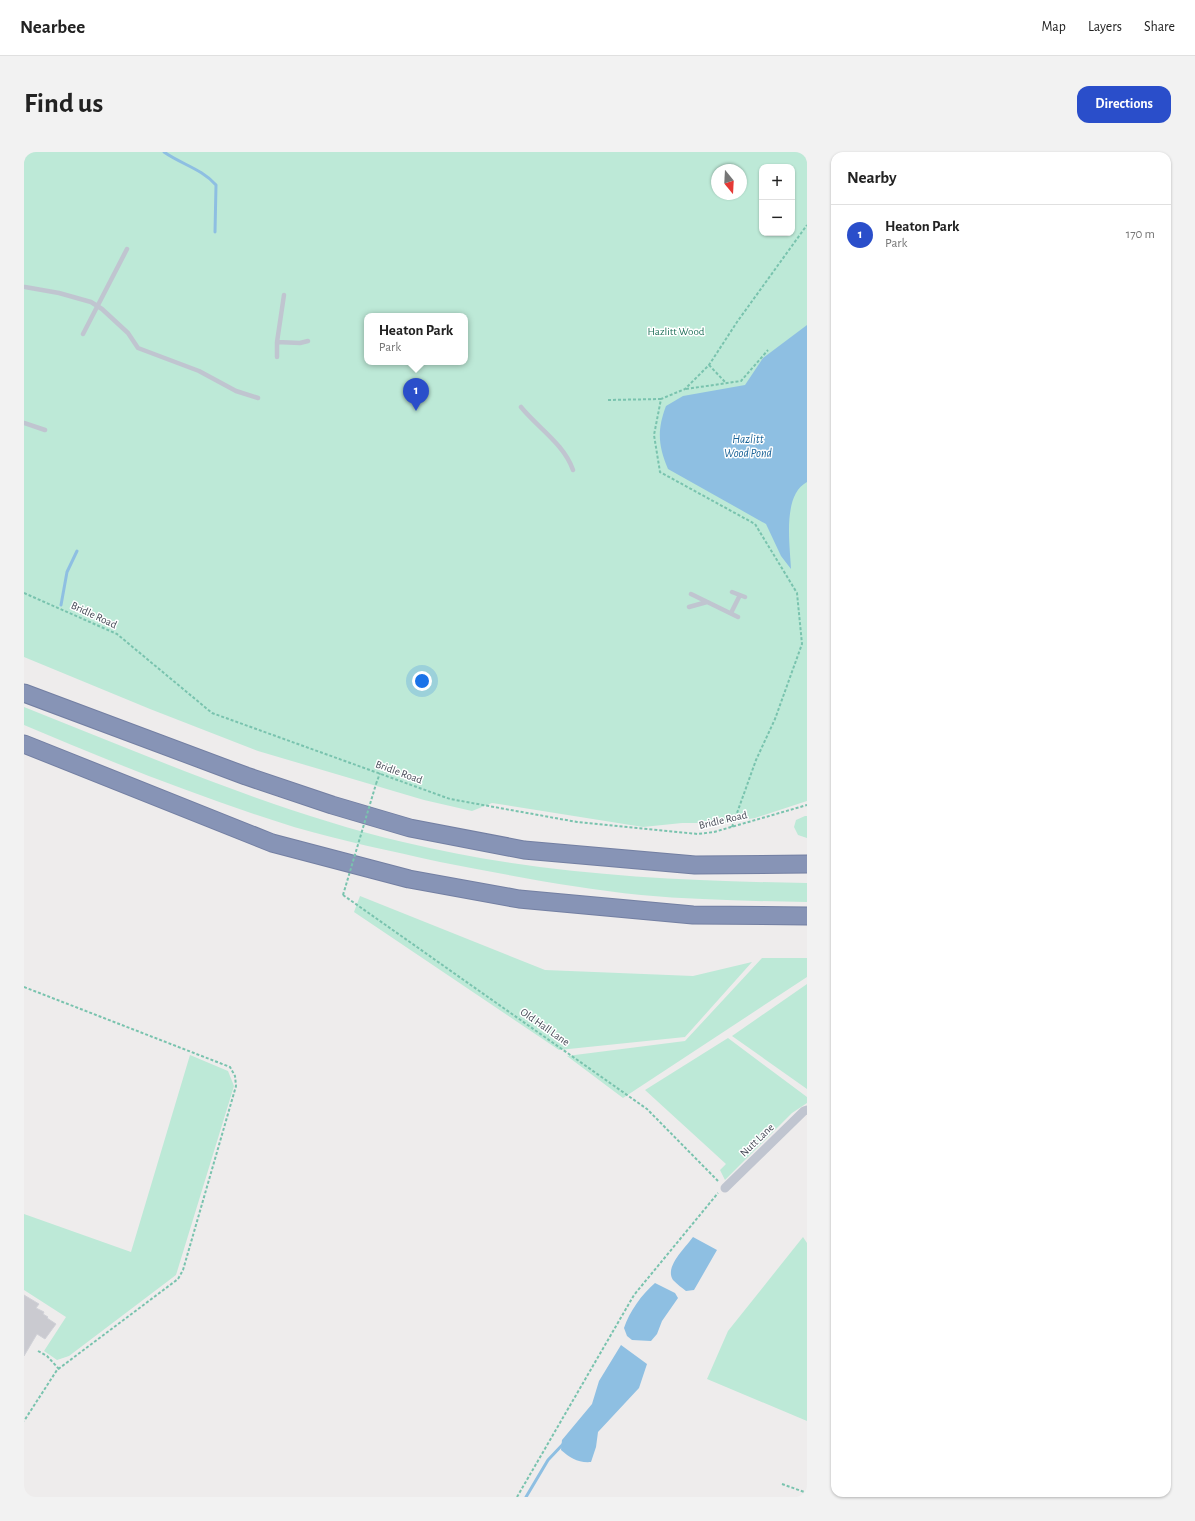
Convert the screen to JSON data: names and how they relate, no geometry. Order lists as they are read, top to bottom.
{
  "streets": {
    "street": ["Nutt Lane"],
    "path": ["Bridle Road", "Old Hall Lane"]
  },
  "crossings": [
    ["Bridle Road", "Old Hall Lane"],
    ["Old Hall Lane", "Nutt Lane"]
  ],
  "water": ["Hazlitt Wood Pond"],
  "parks": ["Hazlitt Wood"],
  "north": "bottom",
  "page": {
    "header": "Nearbee",
    "nav": ["Map", "Layers", "Share"],
    "buttons": "Directions",
    "title": "Find us",
    "heading": "Nearby",
    "map_buttons": ["+", "−"],
    "list": [
      {
        "mark": "1",
        "name": "Heaton Park",
        "note": "Park",
        "value": "170 m"
      }
    ],
    "popup": ["Heaton Park", "Park"],
    "pins": "1"
  }
}
